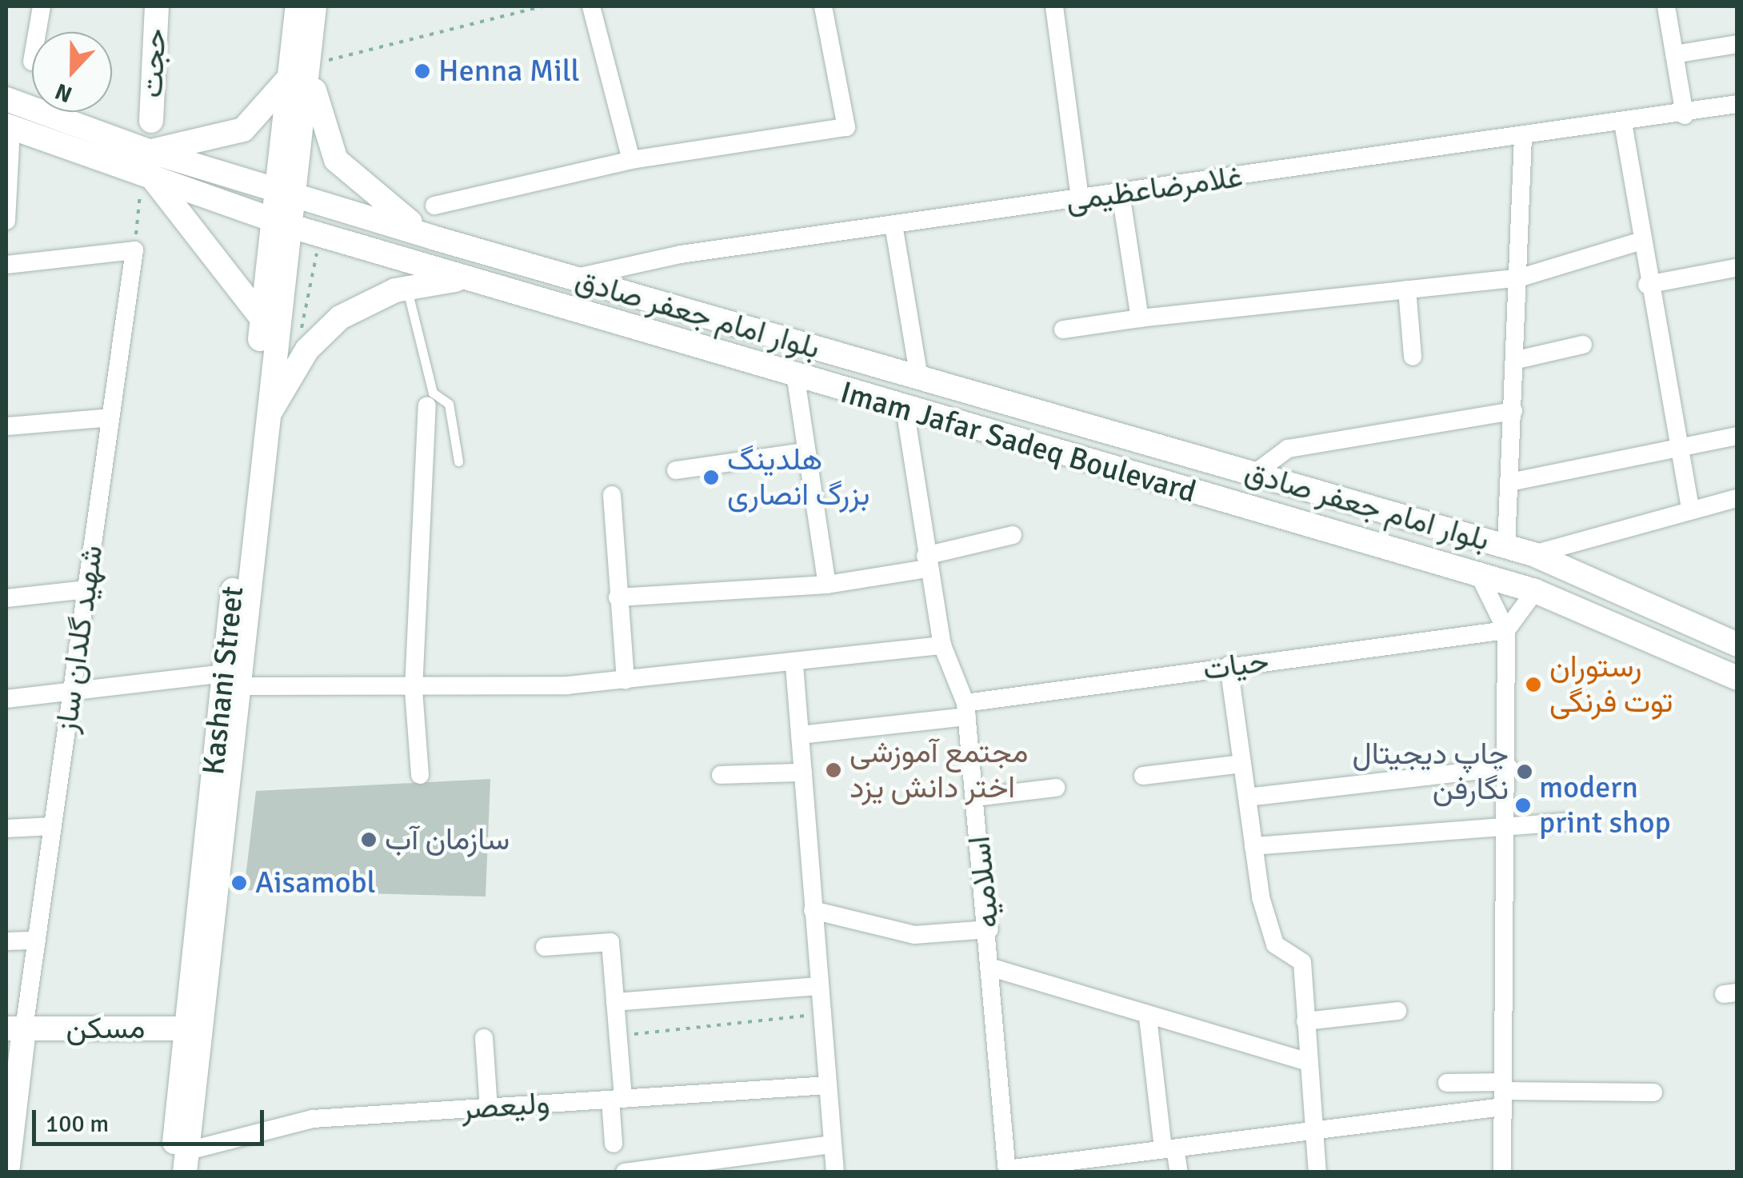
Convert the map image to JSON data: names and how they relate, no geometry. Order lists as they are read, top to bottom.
{
  "streets": {
    "main road": [
      "حجت",
      "بلوار امام جعفر صادق",
      "Imam Jafar Sadeq Boulevard",
      "Kashani Street",
      "مسکن"
    ],
    "street": [
      "غلامرضاعظیمی",
      "شهید گلدان ساز",
      "حیات",
      "اسلامیه",
      "ولیعصر"
    ]
  },
  "crossings": [
    ["غلامرضاعظیمی", "بلوار امام جعفر صادق"],
    ["بلوار امام جعفر صادق", "Imam Jafar Sadeq Boulevard"],
    ["بلوار امام جعفر صادق", "Kashani Street"],
    ["Imam Jafar Sadeq Boulevard", "Kashani Street"],
    ["Imam Jafar Sadeq Boulevard", "اسلامیه"],
    ["شهید گلدان ساز", "مسکن"],
    ["حیات", "اسلامیه"],
    ["Kashani Street", "مسکن"],
    ["Kashani Street", "ولیعصر"]
  ],
  "places": [
    "Henna Mill",
    "هلدینگ بزرگ انصاری",
    "رستوران توت فرنگی",
    "مجتمع آموزشی اختر دانش یزد",
    "چاپ دیجیتال نگارفن",
    "modern print shop",
    "سازمان آب",
    "Aisamobl"
  ],
  "scale_bar": "100 m",
  "north": "bottom"
}
